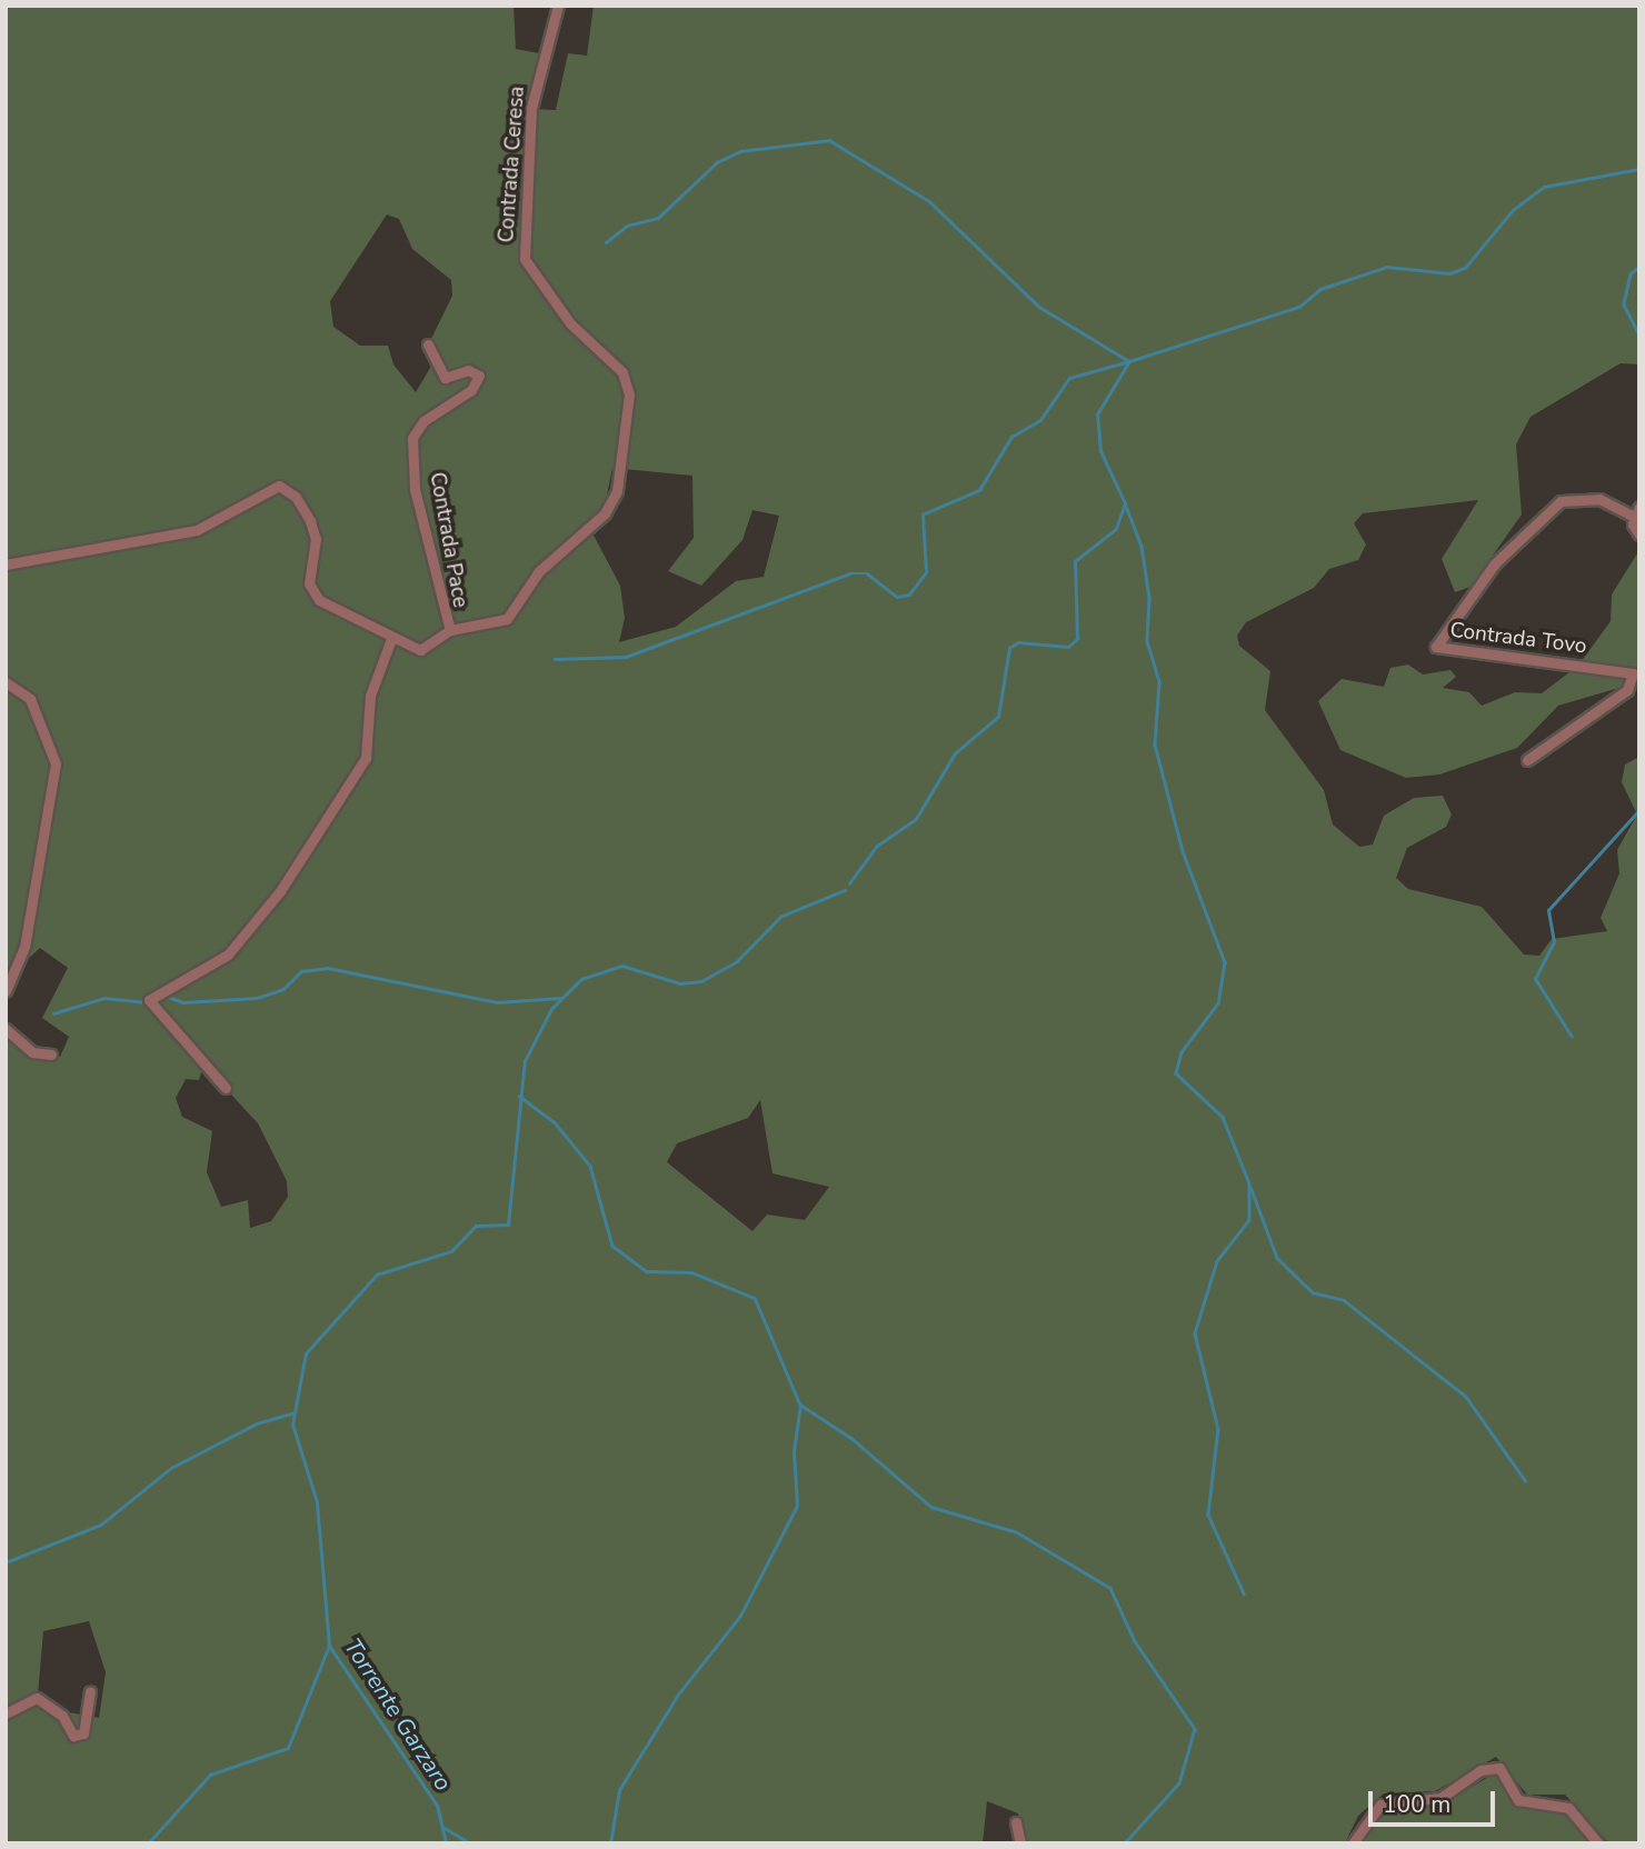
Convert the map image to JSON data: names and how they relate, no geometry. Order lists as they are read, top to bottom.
{
  "streets": {
    "street": ["Contrada Ceresa", "Contrada Pace", "Contrada Tovo"]
  },
  "crossings": [
    ["Contrada Ceresa", "Contrada Pace"]
  ],
  "water": ["Torrente Garzaro"],
  "scale_bar": "100 m"
}
